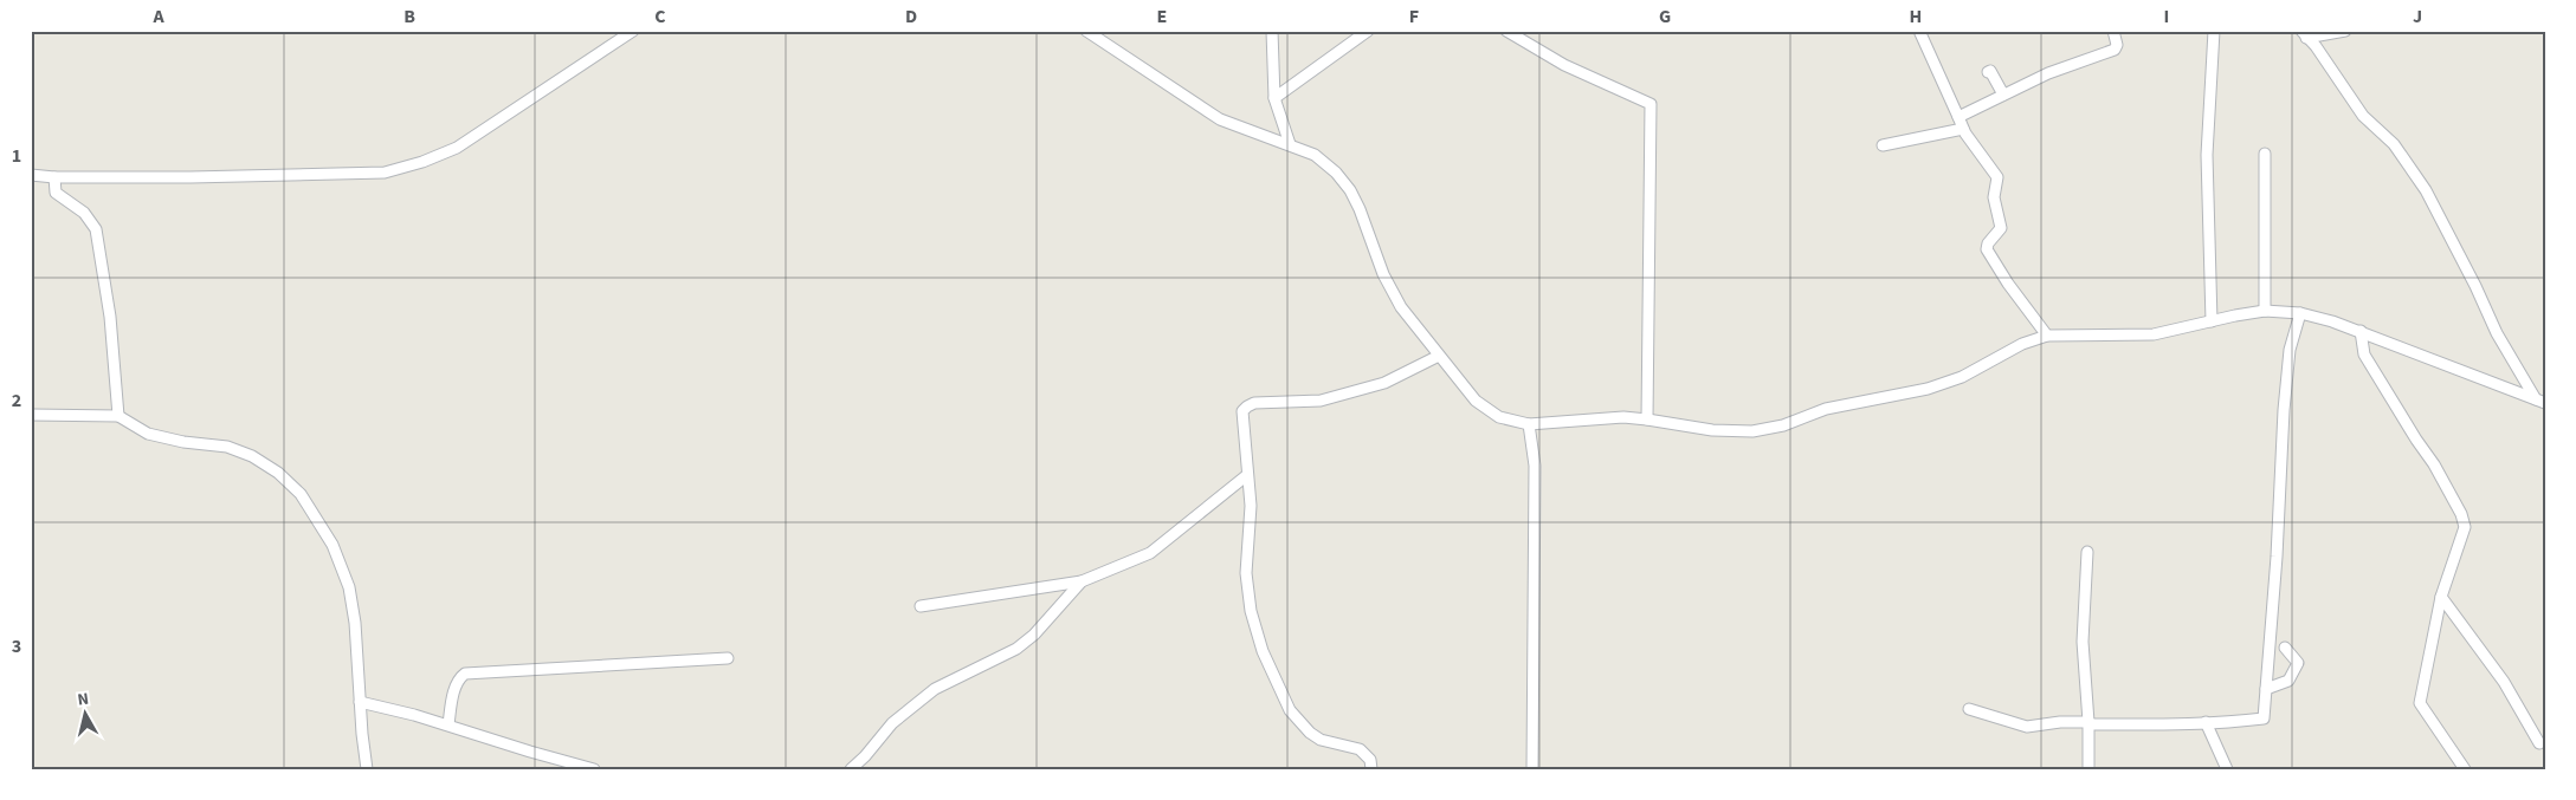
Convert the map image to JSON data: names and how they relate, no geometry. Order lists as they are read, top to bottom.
{
  "north": "top",
  "grid": {
    "columns": [
      "A",
      "B",
      "C",
      "D",
      "E",
      "F",
      "G",
      "H",
      "I",
      "J"
    ],
    "rows": ["1", "2", "3"]
  }
}
